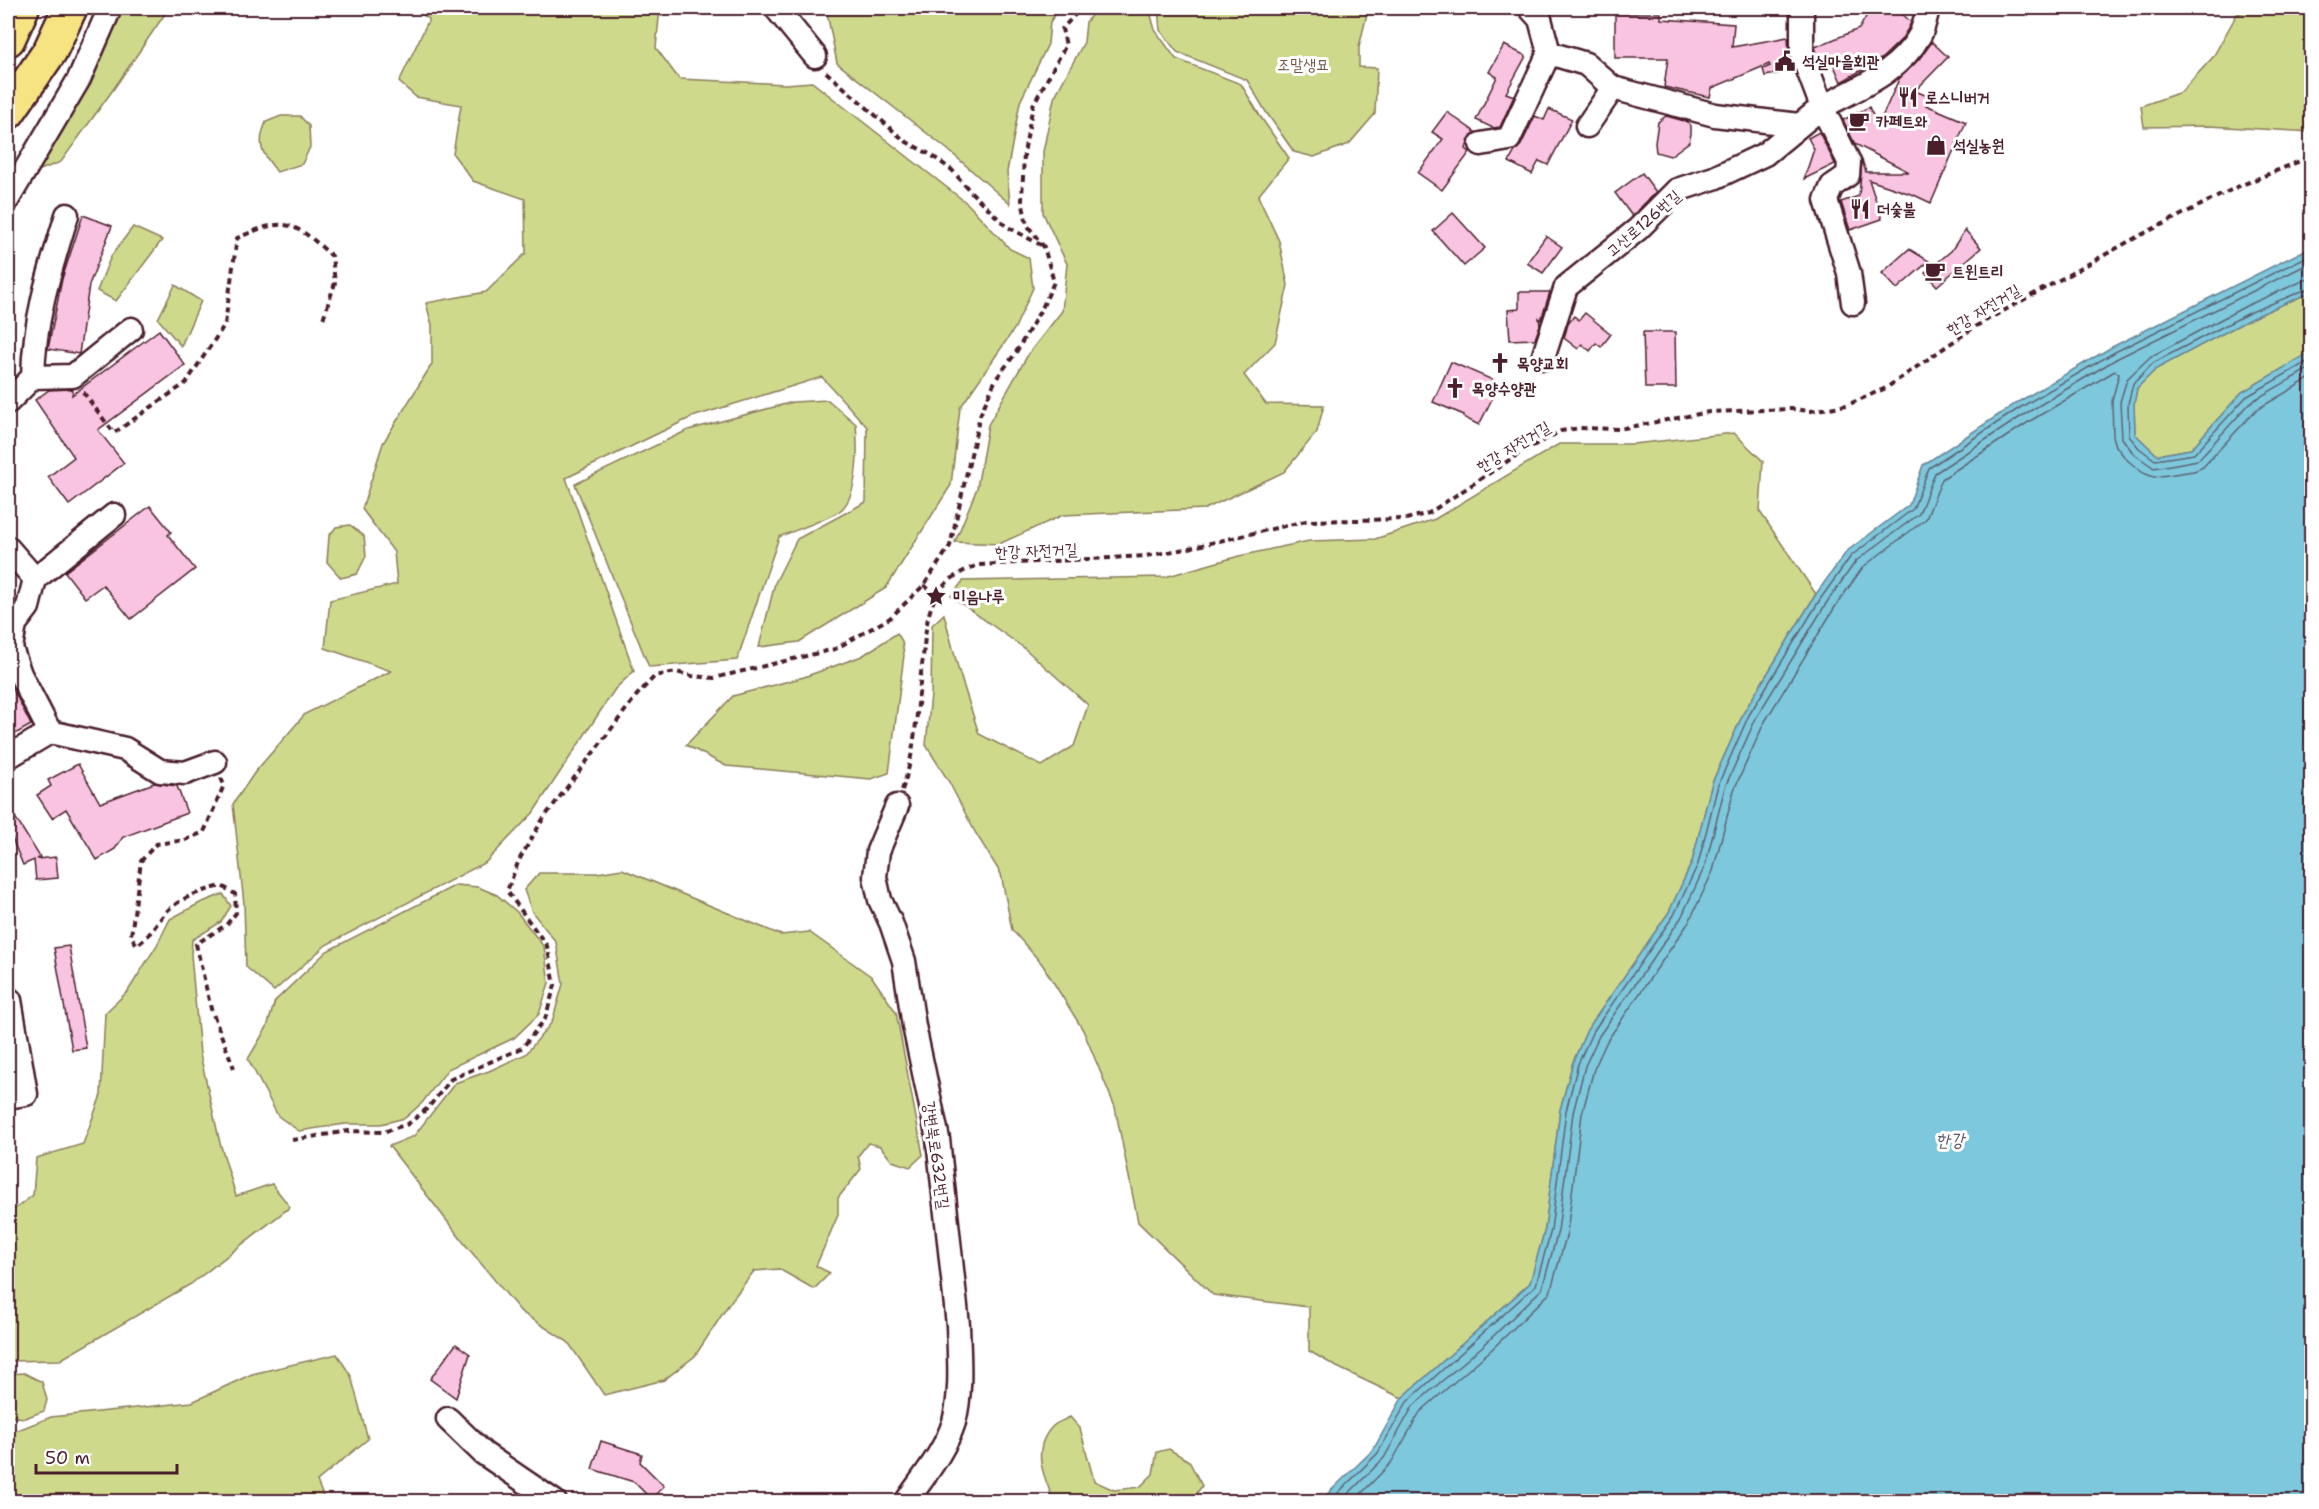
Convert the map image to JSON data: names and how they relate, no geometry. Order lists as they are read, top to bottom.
{
  "streets": {
    "street": ["고산로126번길", "강변북로632번길"],
    "path": ["한강 자전거길"]
  },
  "crossings": [
    ["한강 자전거길", "강변북로632번길"]
  ],
  "water": ["한강"],
  "parks": ["조말생묘"],
  "places": {
    "public building": ["석실마을회관"],
    "restaurant": ["로스니버거", "더숯불"],
    "cafe": ["카페트와", "트윈트리"],
    "shop": ["석실농원"],
    "church": ["목양교회", "목양수양관"],
    "place": ["미음나루"]
  },
  "scale_bar": "50 m"
}
